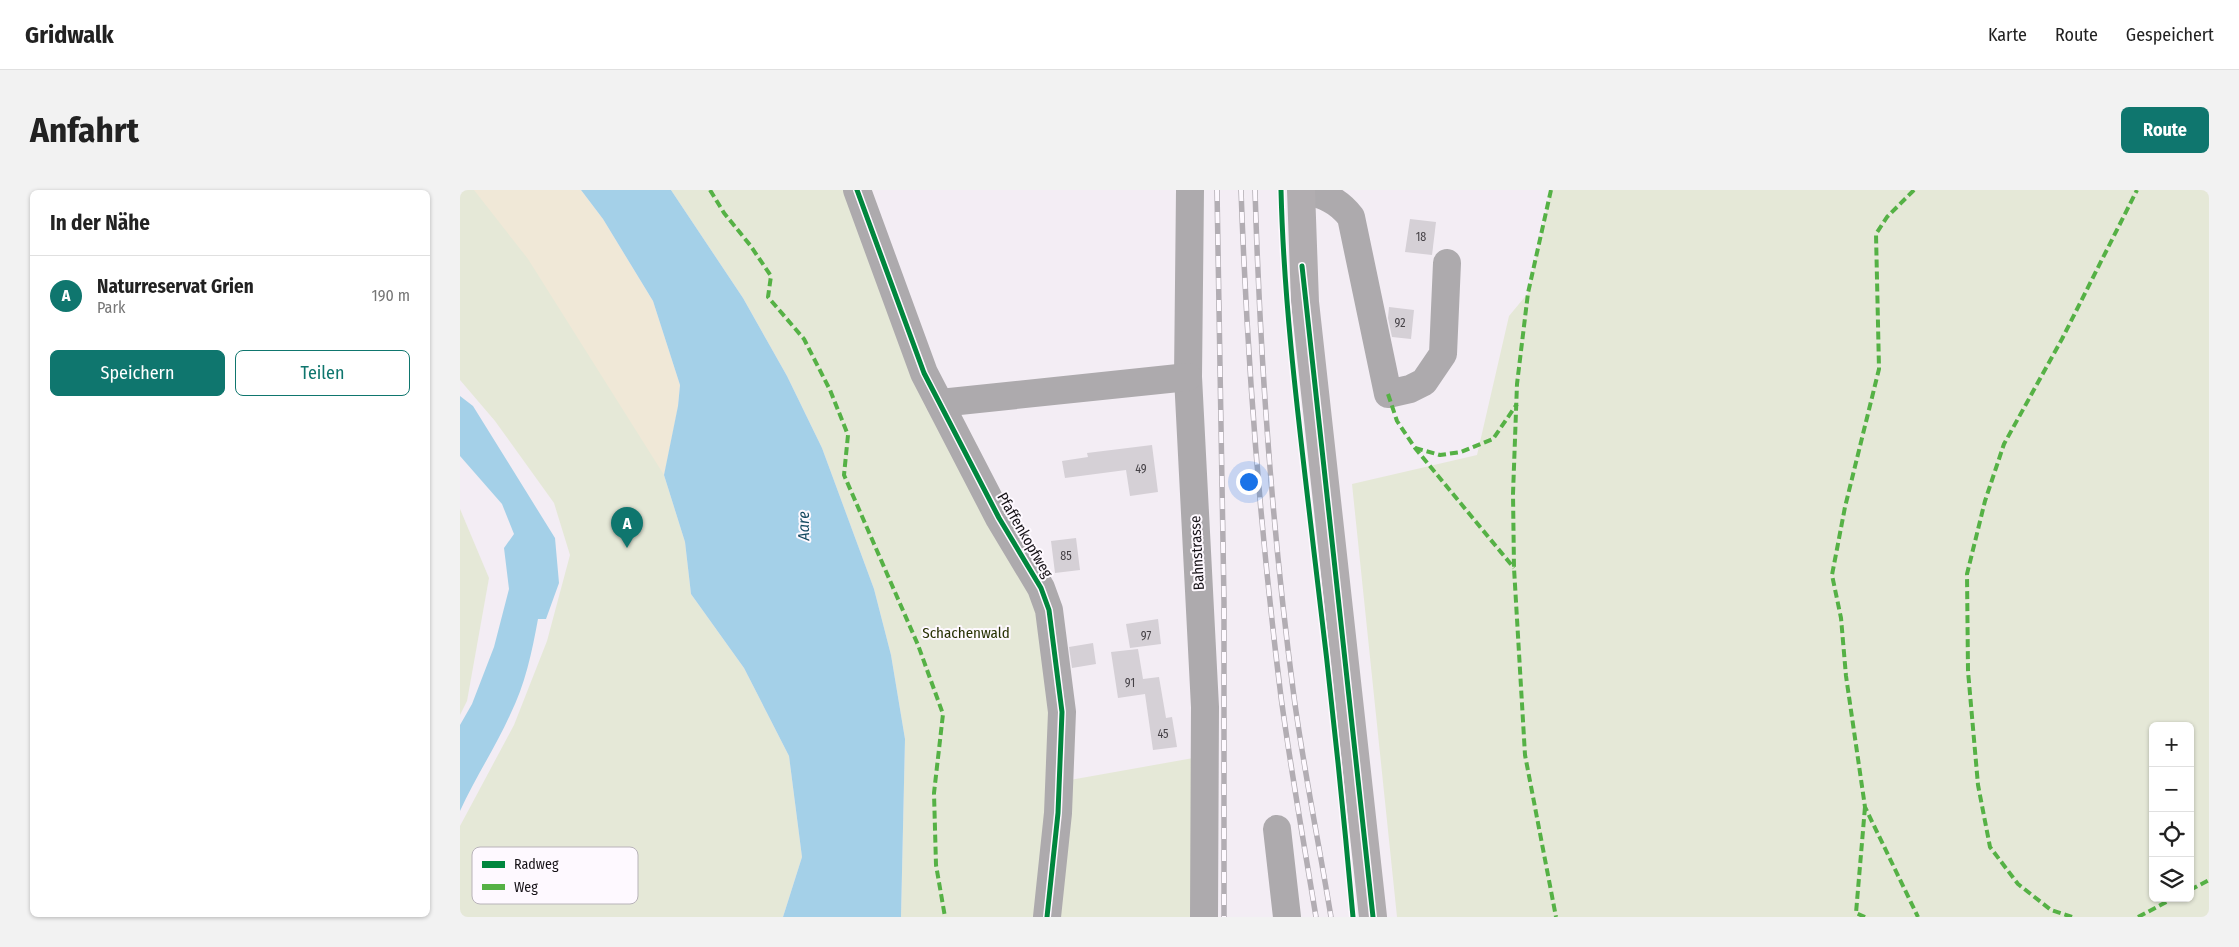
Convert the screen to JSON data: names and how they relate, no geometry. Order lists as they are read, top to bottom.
{
  "streets": {
    "street": ["Pfaffenkopfweg", "Bahnstrasse"]
  },
  "water": ["Aare"],
  "parks": ["Schachenwald"],
  "house_numbers": [
    "18",
    "92",
    "49",
    "85",
    "97",
    "91",
    "45"
  ],
  "legend": ["Radweg", "Weg"],
  "page": {
    "header": "Gridwalk",
    "nav": ["Karte", "Route", "Gespeichert"],
    "buttons": [
      "Route",
      ["Speichern", "Teilen"]
    ],
    "title": "Anfahrt",
    "heading": "In der Nähe",
    "list": [
      {
        "mark": "A",
        "name": "Naturreservat Grien",
        "note": "Park",
        "value": "190 m"
      }
    ],
    "pins": "A",
    "map_buttons": ["+", "−"]
  }
}
